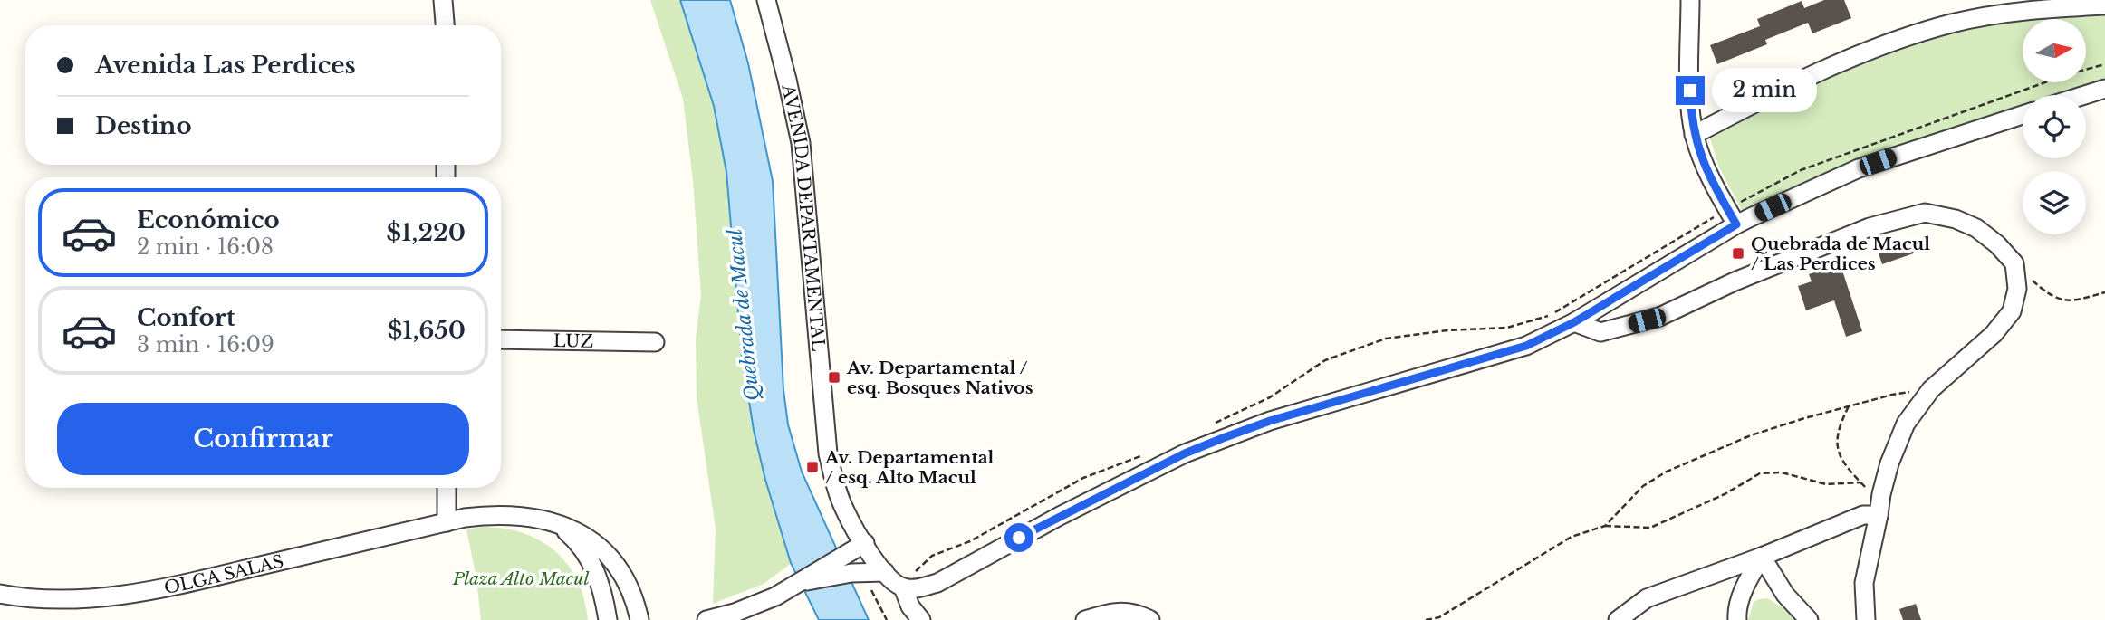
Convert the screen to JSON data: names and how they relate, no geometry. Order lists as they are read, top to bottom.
{
  "streets": {
    "street": ["AVENIDA DEPARTAMENTAL", "LUZ", "OLGA SALAS"]
  },
  "water": ["Quebrada de Macul"],
  "parks": ["Plaza Alto Macul"],
  "places": {
    "transit": ["Quebrada de Macul / Las Perdices", "Av. Departamental / esq. Bosques Nativos", "Av. Departamental / esq. Alto Macul"]
  },
  "north": "right",
  "page": {
    "banner": ["Avenida Las Perdices", "Destino"],
    "bubble": "2 min",
    "list": [
      {
        "name": "Económico",
        "note": "2 min · 16:08",
        "value": "$1,220"
      },
      {
        "name": "Confort",
        "note": "3 min · 16:09",
        "value": "$1,650"
      }
    ],
    "buttons": "Confirmar"
  }
}
